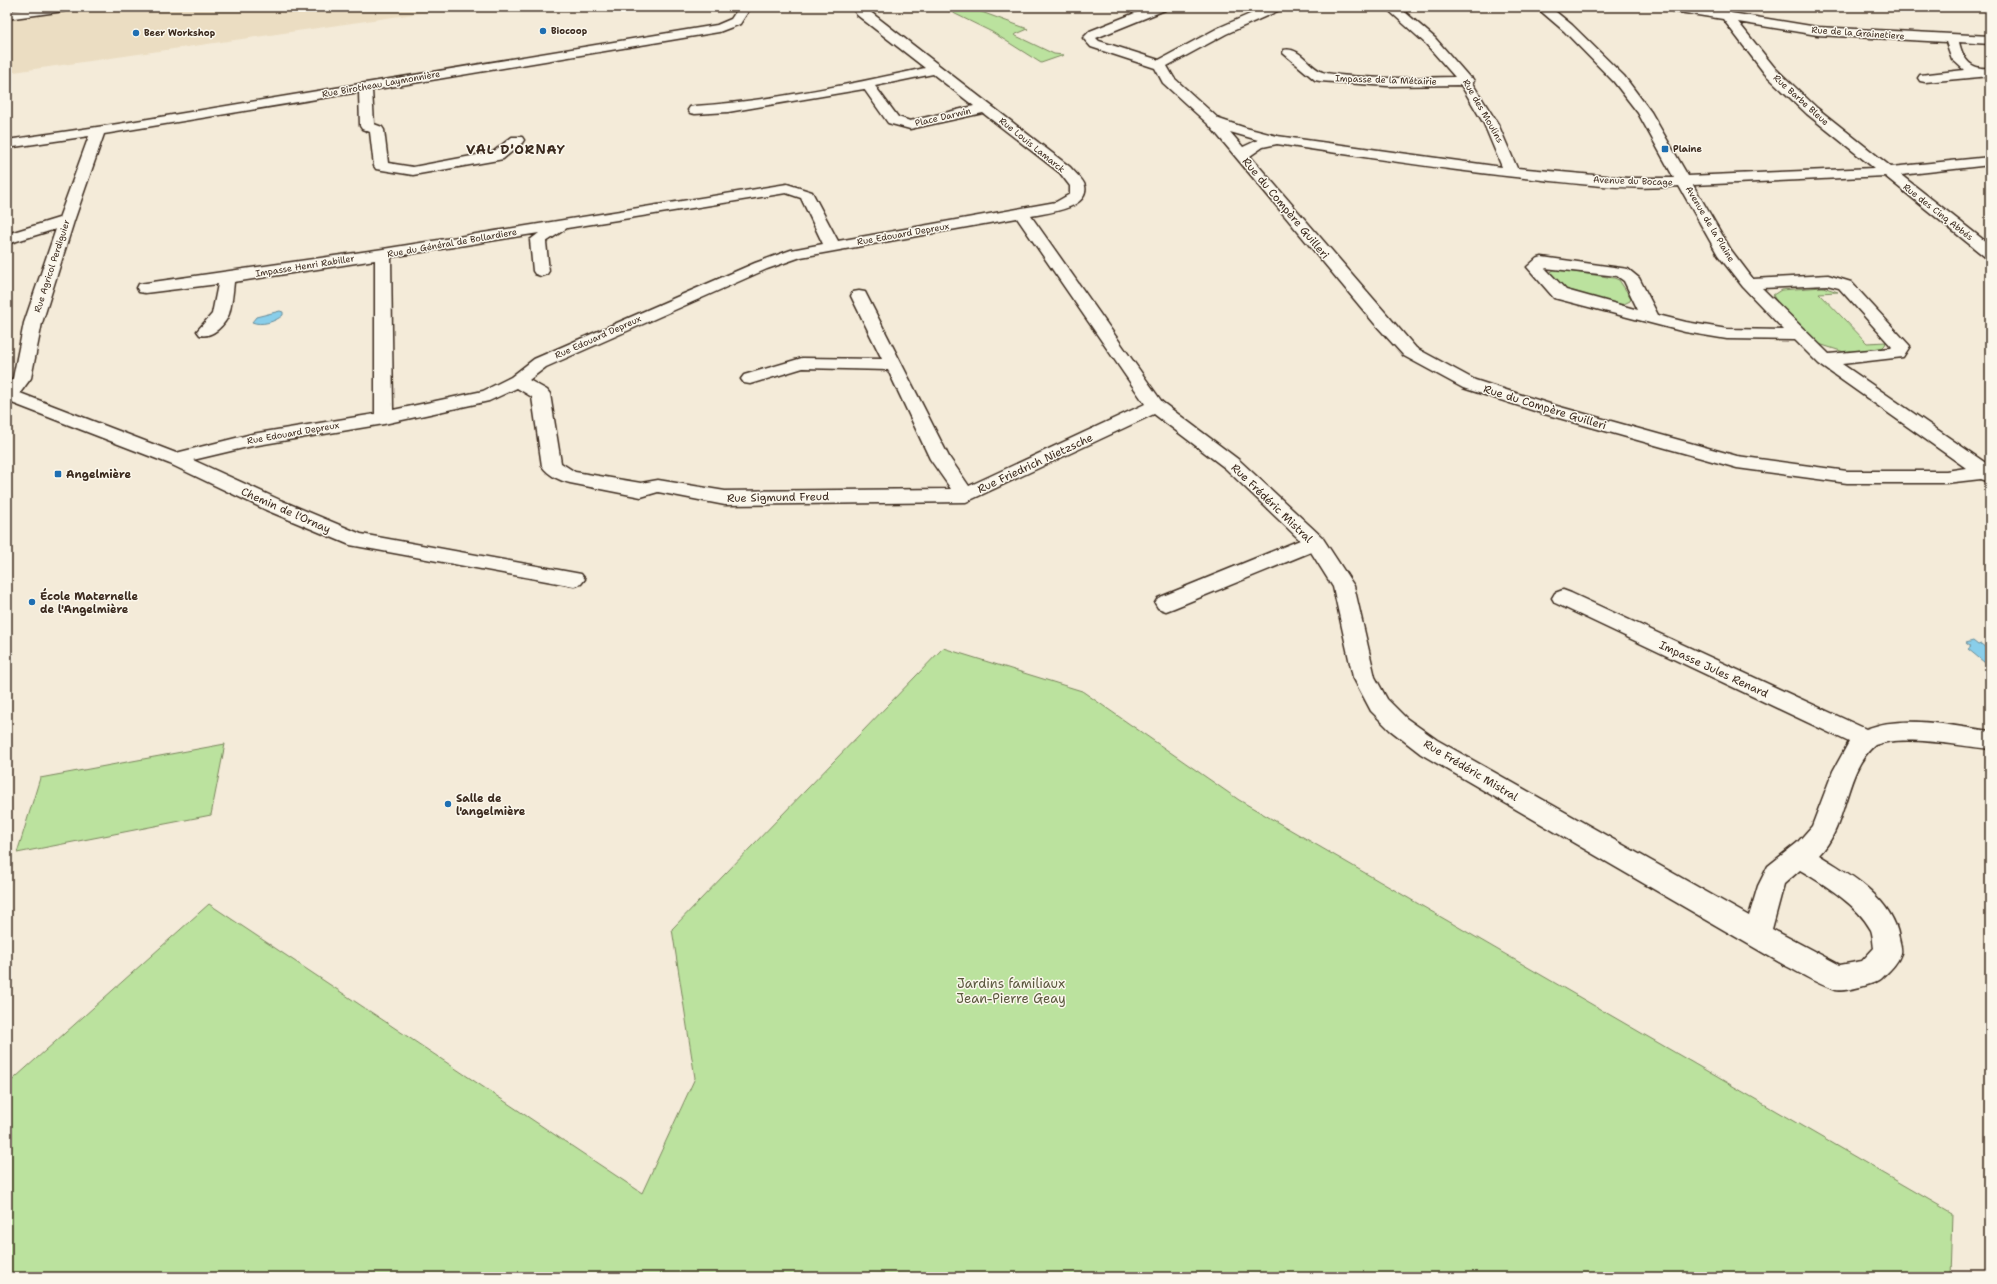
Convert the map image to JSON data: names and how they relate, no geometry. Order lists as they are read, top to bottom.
{
  "streets": {
    "street": [
      "Rue de la Grainetiere",
      "Impasse de la Métairie",
      "Rue Birotheau Laymonnière",
      "Rue Barbe Bleue",
      "Rue des Moulins",
      "Place Darwin",
      "Rue Louis Lamarck",
      "Avenue du Bocage",
      "Rue du Compère Guilleri",
      "Rue des Cinq Abbés",
      "Avenue de la Plaine",
      "Rue Edouard Depreux",
      "Rue du Général de Bollardiere",
      "Rue Agricol Perdiguier",
      "Impasse Henri Rabiller",
      "Rue Friedrich Nietzsche",
      "Rue Sigmund Freud",
      "Rue Frédéric Mistral",
      "Chemin de l'Ornay",
      "Impasse Jules Renard"
    ]
  },
  "crossings": [
    ["Rue de la Grainetiere", "Rue Barbe Bleue"],
    ["Impasse de la Métairie", "Rue des Moulins"],
    ["Rue Birotheau Laymonnière", "Rue Agricol Perdiguier"],
    ["Rue Barbe Bleue", "Avenue du Bocage"],
    ["Rue Barbe Bleue", "Rue des Cinq Abbés"],
    ["Rue des Moulins", "Avenue du Bocage"],
    ["Place Darwin", "Rue Louis Lamarck"],
    ["Rue Louis Lamarck", "Rue Edouard Depreux"],
    ["Avenue du Bocage", "Rue du Compère Guilleri"],
    ["Avenue du Bocage", "Rue des Cinq Abbés"],
    ["Avenue du Bocage", "Avenue de la Plaine"],
    ["Rue du Compère Guilleri", "Avenue de la Plaine"],
    ["Rue Edouard Depreux", "Rue du Général de Bollardiere"],
    ["Rue Edouard Depreux", "Rue Sigmund Freud"],
    ["Rue Edouard Depreux", "Chemin de l'Ornay"],
    ["Rue du Général de Bollardiere", "Impasse Henri Rabiller"],
    ["Rue Agricol Perdiguier", "Chemin de l'Ornay"],
    ["Rue Friedrich Nietzsche", "Rue Sigmund Freud"],
    ["Rue Friedrich Nietzsche", "Rue Frédéric Mistral"]
  ],
  "districts": ["VAL D'ORNAY"],
  "parks": ["Jardins familiaux Jean-Pierre Geay"],
  "places": {
    "other": [
      "Biocoop",
      "Beer Workshop",
      "École Maternelle de l'Angelmière",
      "Salle de l'angelmière"
    ],
    "transit": ["Plaine", "Angelmière"]
  }
}
